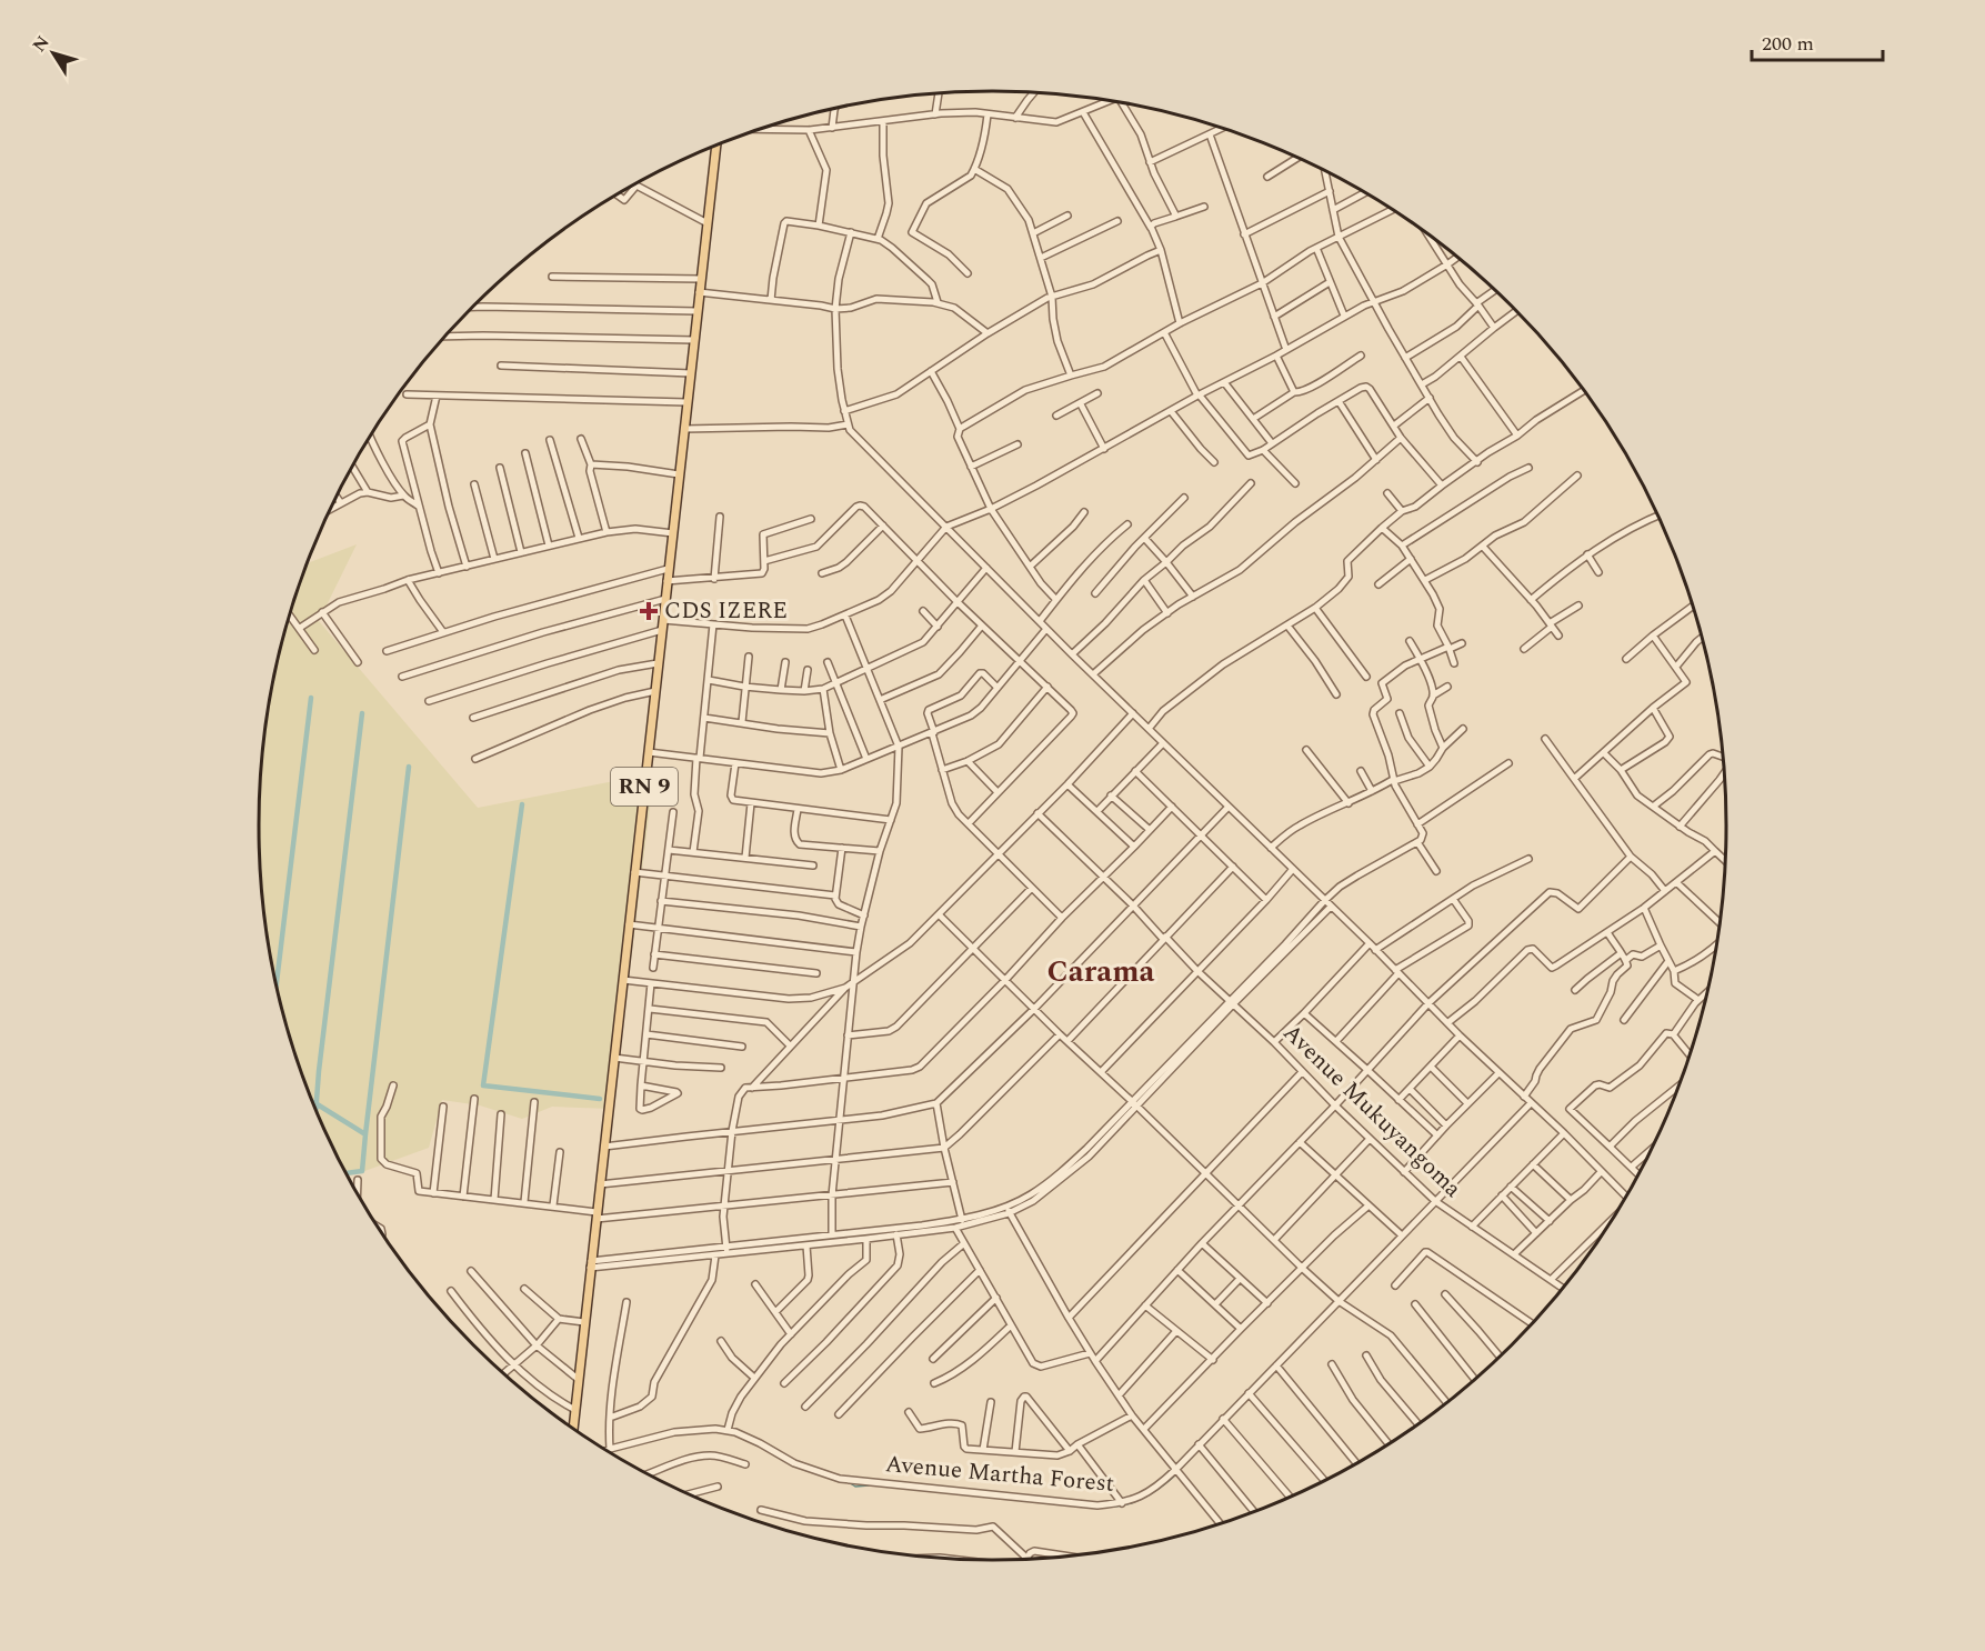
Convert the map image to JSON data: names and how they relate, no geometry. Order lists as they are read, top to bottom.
{
  "streets": {
    "main road": ["RN 9"],
    "street": ["Avenue Mukuyangoma", "Avenue Martha Forest"]
  },
  "crossings": [
    ["Avenue Mukuyangoma", "Avenue Martha Forest"]
  ],
  "districts": ["Carama"],
  "places": {
    "health": ["CDS IZERE"]
  },
  "scale_bar": "200 m",
  "north": "top left"
}
